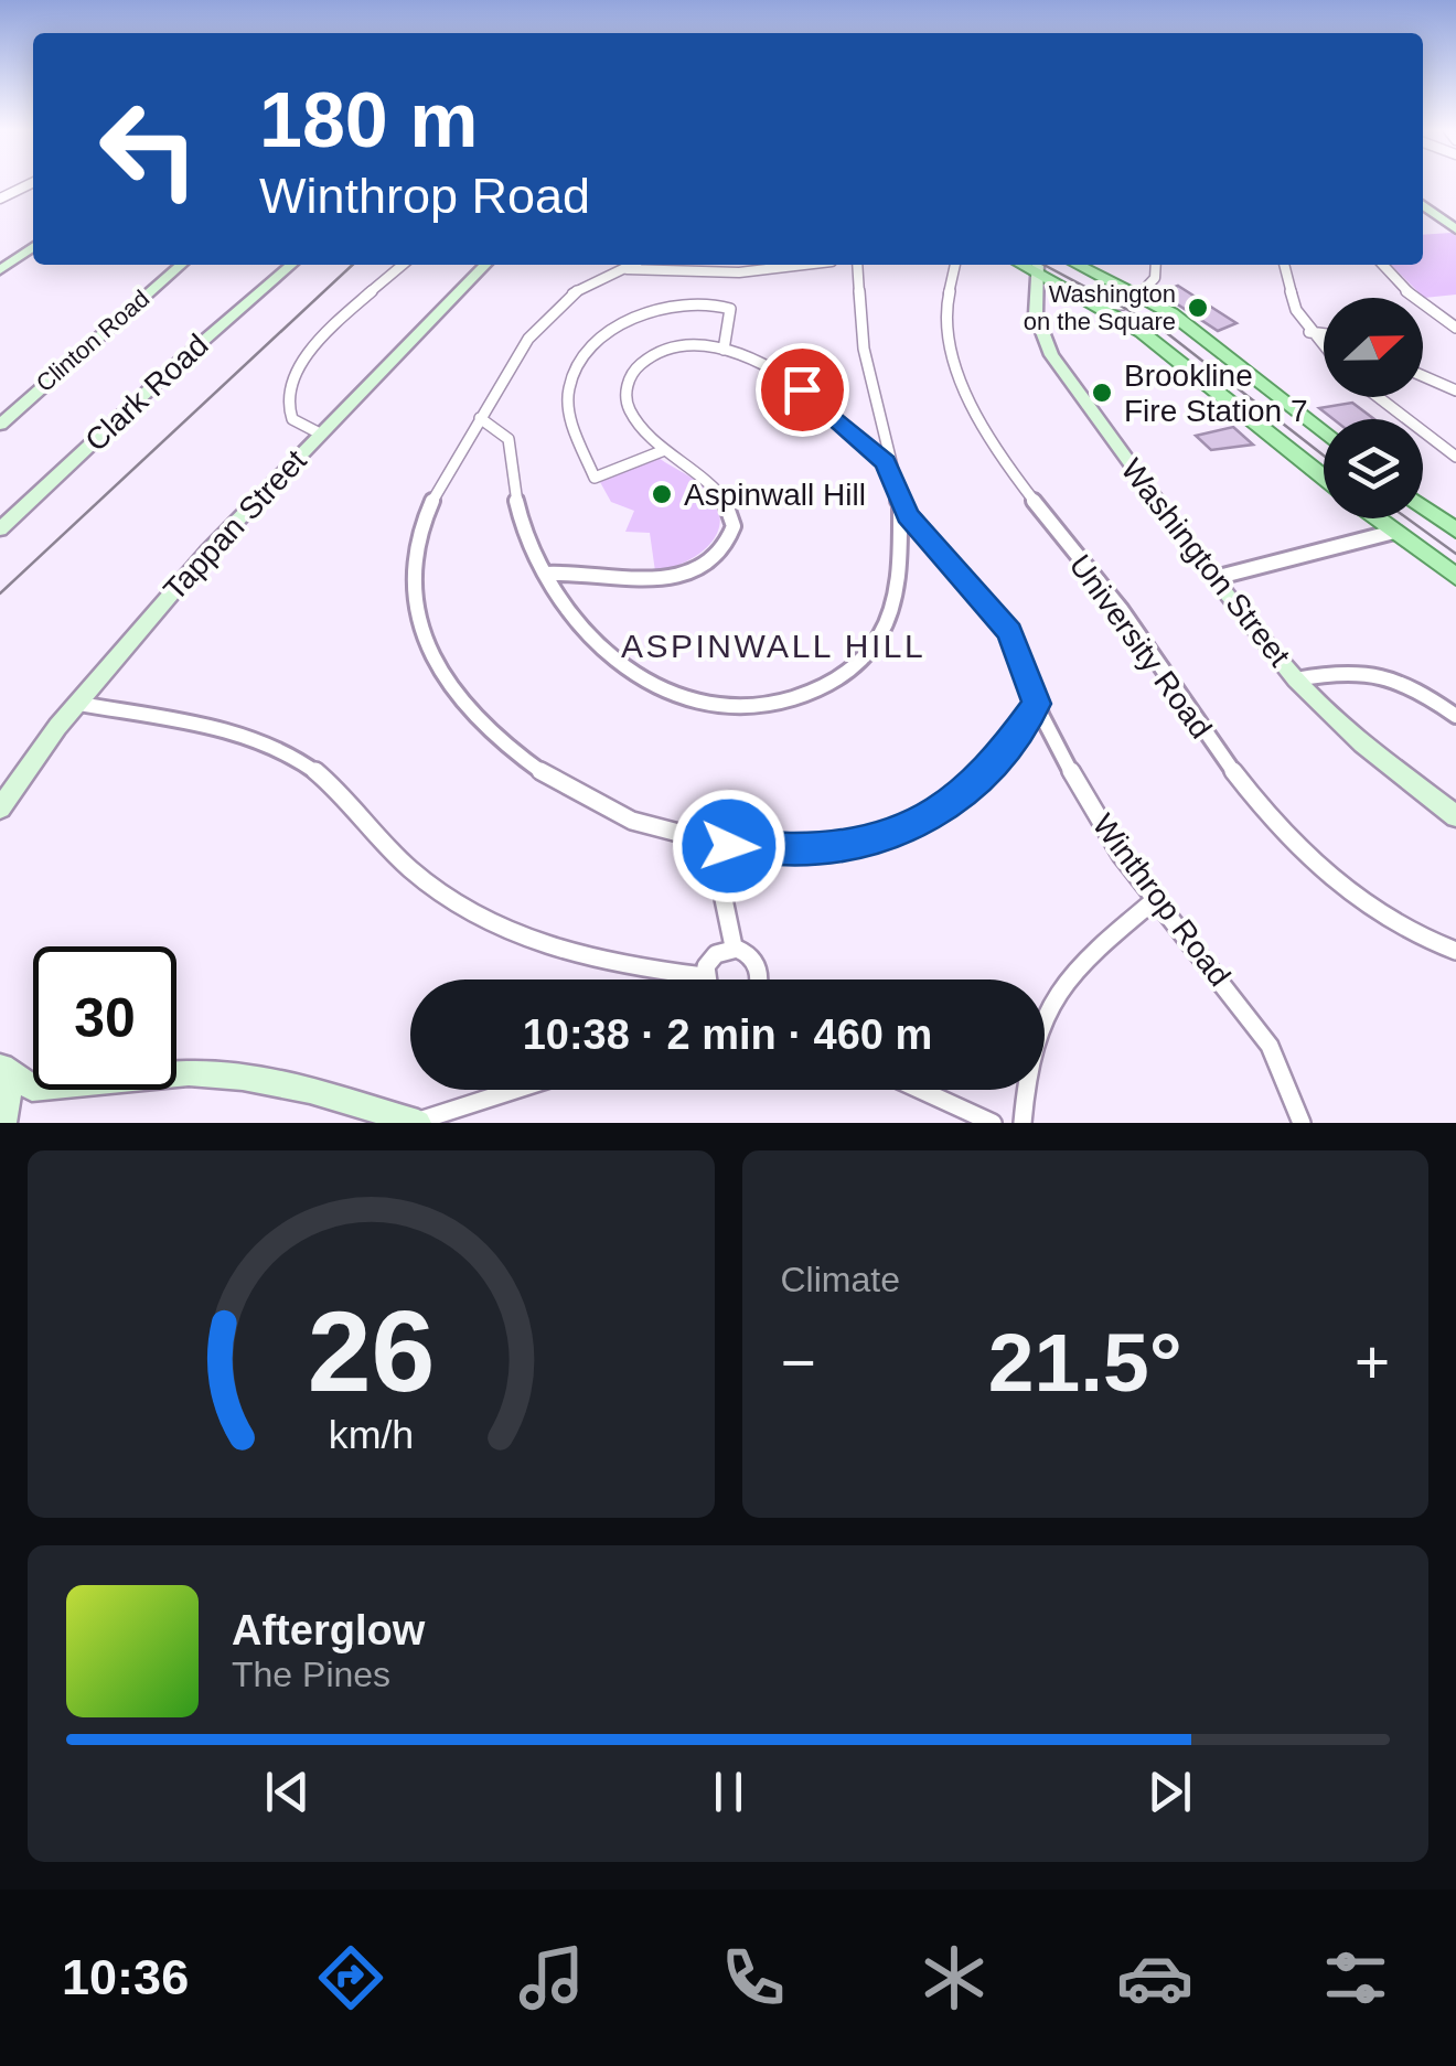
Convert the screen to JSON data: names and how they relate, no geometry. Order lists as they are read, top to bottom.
{
  "streets": {
    "street": [
      "Clinton Road",
      "Clark Road",
      "Tappan Street",
      "Washington Street",
      "University Road",
      "Winthrop Road"
    ]
  },
  "districts": ["ASPINWALL HILL"],
  "places": ["Washington on the Square", "Brookline Fire Station 7", "Aspinwall Hill"],
  "north": "right",
  "page": {
    "turn": ["180 m", "Winthrop Road"],
    "limit": "30",
    "trip": "10:38 · 2 min · 460 m",
    "tile": "Climate",
    "heat": ["−", "21.5°", "+"],
    "song": ["Afterglow", "The Pines"],
    "tabs": "10:36",
    "gauge": ["26", "km/h"]
  }
}
